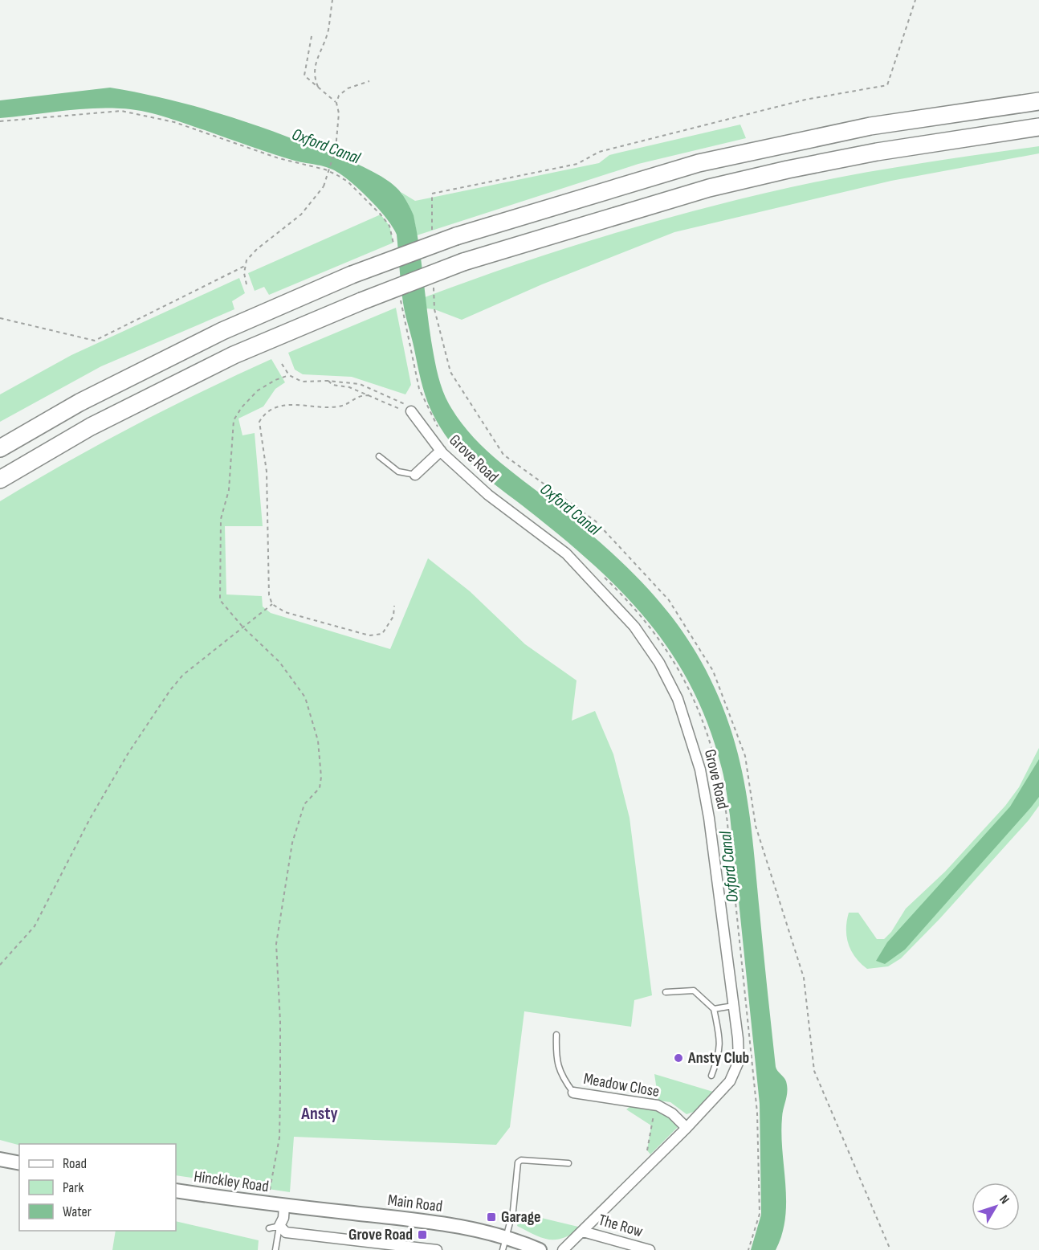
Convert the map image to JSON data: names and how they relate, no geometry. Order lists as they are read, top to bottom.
{
  "streets": {
    "main road": ["Hinckley Road", "Main Road"],
    "street": ["Grove Road", "Meadow Close", "The Row"]
  },
  "crossings": [
    ["Grove Road", "Meadow Close"],
    ["Grove Road", "The Row"],
    ["Hinckley Road", "Main Road"]
  ],
  "districts": ["Ansty"],
  "water": ["Oxford Canal"],
  "places": {
    "other": ["Ansty Club"],
    "transit": ["Garage", "Grove Road"]
  },
  "legend": ["Road", "Park", "Water"],
  "north": "top right"
}
